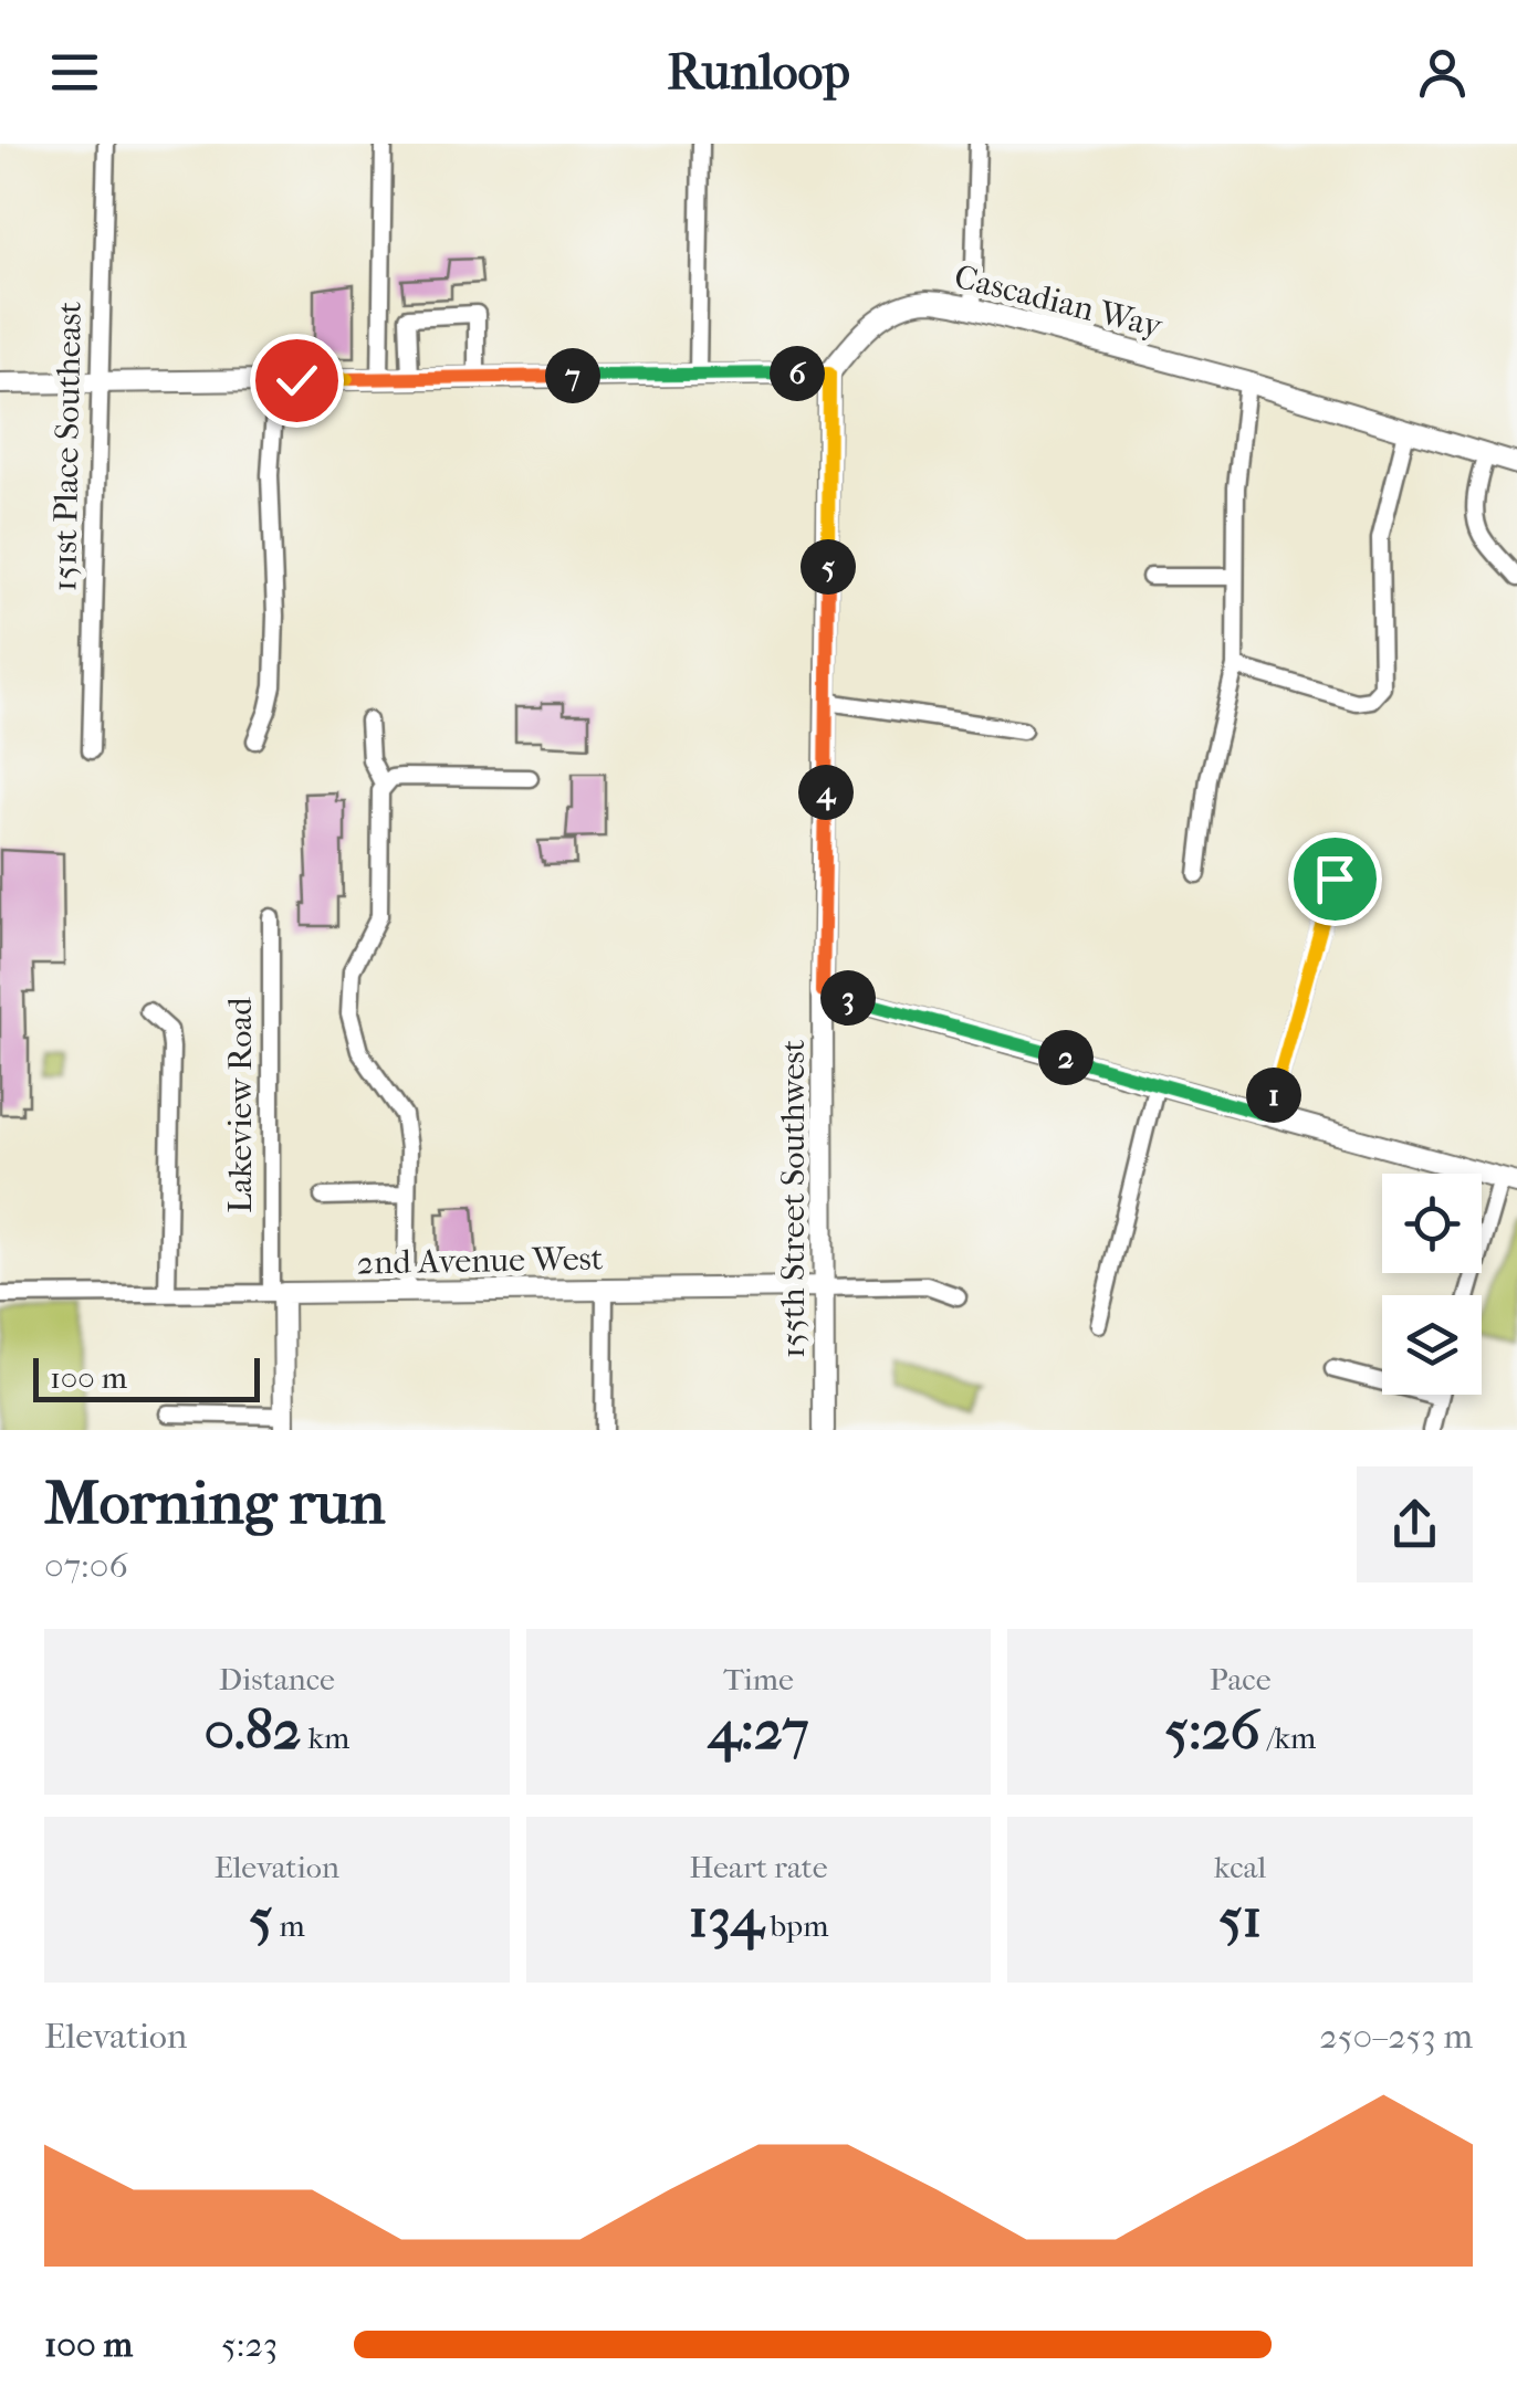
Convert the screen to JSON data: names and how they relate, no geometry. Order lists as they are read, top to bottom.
{
  "streets": {
    "street": [
      "Cascadian Way",
      "151st Place Southeast",
      "Lakeview Road",
      "155th Street Southwest",
      "2nd Avenue West"
    ]
  },
  "crossings": [
    ["Cascadian Way", "155th Street Southwest"],
    ["Lakeview Road", "2nd Avenue West"],
    ["155th Street Southwest", "2nd Avenue West"]
  ],
  "scale_bar": "100 m",
  "page": {
    "header": "Runloop",
    "pins": [
      "6",
      "7",
      "5",
      "4",
      "3",
      "2",
      "1"
    ],
    "scale": "100 m",
    "heading": ["Morning run", "07:06"],
    "stats": [
      ["Distance", "0.82 km"],
      ["Time", "4:27"],
      ["Pace", "5:26 /km"],
      ["Elevation", "5 m"],
      ["Heart rate", "134 bpm"],
      ["kcal", "51"]
    ],
    "chart": ["Elevation", "250–253 m"],
    "list": [
      {
        "name": "100 m",
        "note": "5:23"
      }
    ]
  }
}
